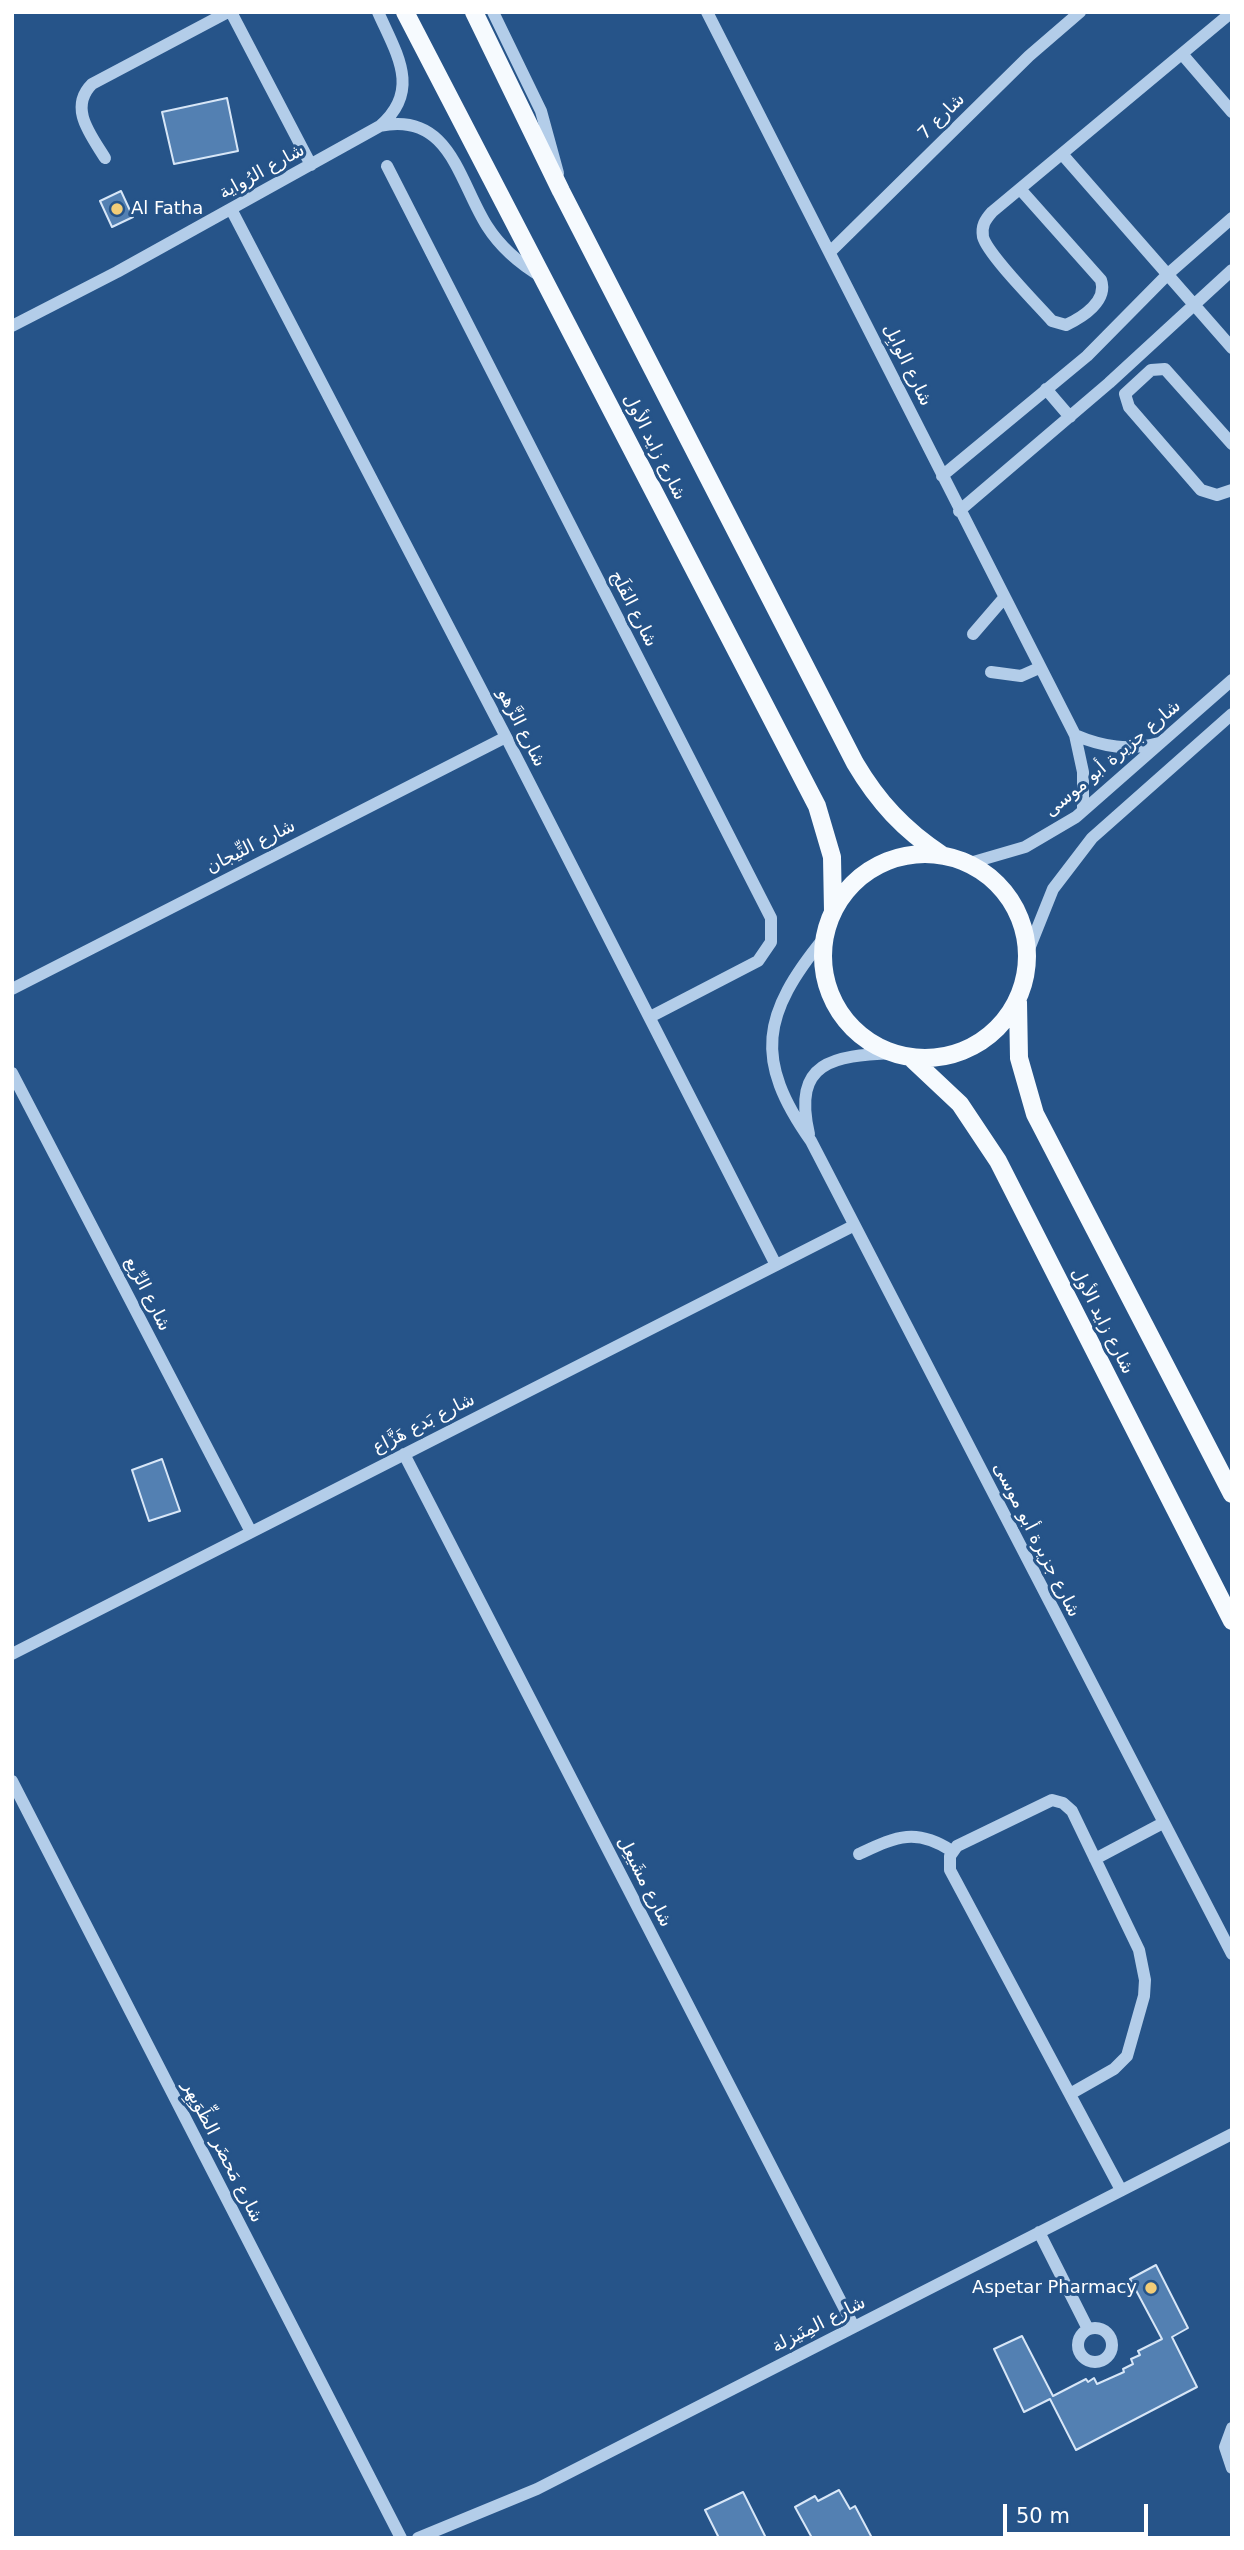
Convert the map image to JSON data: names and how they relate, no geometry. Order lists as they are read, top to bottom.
{
  "streets": {
    "main road": ["شارع زايد الأول"],
    "street": [
      "شارع 7",
      "شارع الرُواية",
      "شارع الوابِل",
      "شارع الفَلَج",
      "شارع الزَّهو",
      "شارع جزيرة أبو موسى",
      "شارع التِّيجان",
      "شارع الرِّيع",
      "شارع بَدع هَزَّاع",
      "شارع مشَيعِل",
      "شارع مَحضَر الظِّوَيِهِر",
      "شارع المِنَيزلة"
    ]
  },
  "crossings": [
    ["شارع 7", "شارع الوابِل"],
    ["شارع الرُواية", "شارع الزَّهو"],
    ["شارع الوابِل", "شارع جزيرة أبو موسى"],
    ["شارع زايد الأول", "شارع جزيرة أبو موسى"],
    ["شارع الفَلَج", "شارع الزَّهو"],
    ["شارع الزَّهو", "شارع التِّيجان"],
    ["شارع الزَّهو", "شارع بَدع هَزَّاع"],
    ["شارع جزيرة أبو موسى", "شارع بَدع هَزَّاع"],
    ["شارع الرِّيع", "شارع بَدع هَزَّاع"],
    ["شارع بَدع هَزَّاع", "شارع مشَيعِل"],
    ["شارع مشَيعِل", "شارع المِنَيزلة"]
  ],
  "places": ["Al Fatha", "Aspetar Pharmacy"],
  "scale_bar": "50 m"
}
